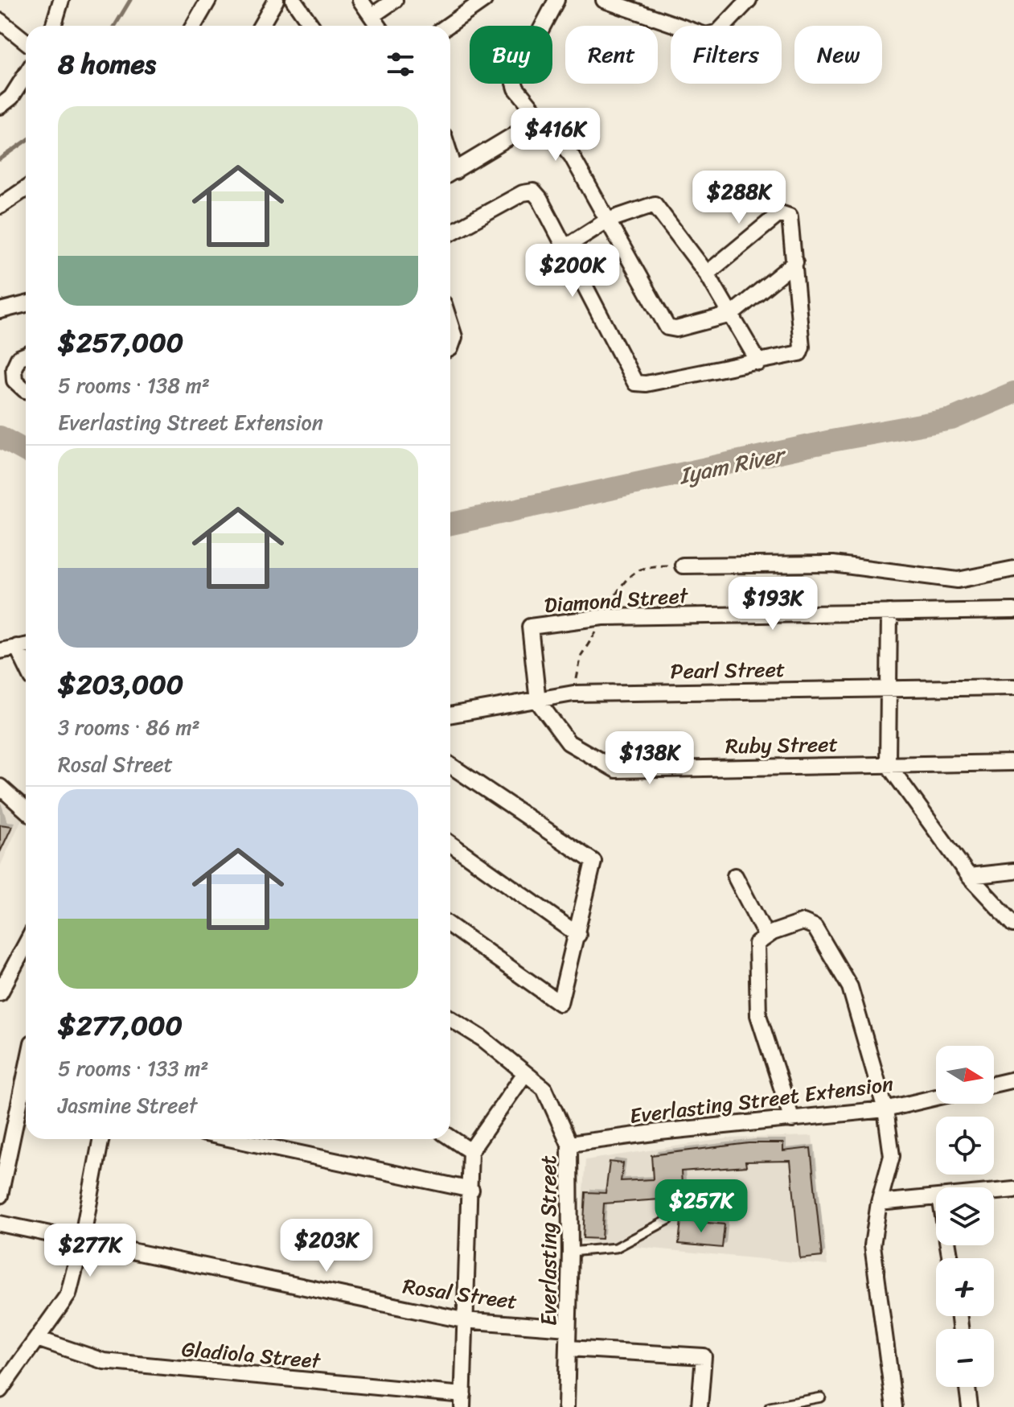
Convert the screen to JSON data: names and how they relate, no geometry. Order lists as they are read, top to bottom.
{
  "streets": {
    "street": [
      "Diamond Street",
      "Pearl Street",
      "Ruby Street",
      "Everlasting Street Extension",
      "Everlasting Street",
      "Rosal Street",
      "Gladiola Street"
    ]
  },
  "crossings": [
    ["Diamond Street", "Pearl Street"],
    ["Diamond Street", "Ruby Street"],
    ["Pearl Street", "Ruby Street"],
    ["Everlasting Street Extension", "Everlasting Street"],
    ["Everlasting Street", "Rosal Street"]
  ],
  "water": ["Iyam River"],
  "north": "right",
  "page": {
    "chip": [
      "Buy",
      "Rent",
      "Filters",
      "New"
    ],
    "heading": "8 homes",
    "list": [
      {
        "name": "$257,000",
        "note": "5 rooms · 138 m² · Everlasting Street Extension"
      },
      {
        "name": "$203,000",
        "note": "3 rooms · 86 m² · Rosal Street"
      },
      {
        "name": "$277,000",
        "note": "5 rooms · 133 m² · Jasmine Street"
      }
    ],
    "price": [
      "$416K",
      "$288K",
      "$200K",
      "$193K",
      "$138K",
      "$257K",
      "$203K",
      "$277K"
    ],
    "map_buttons": ["+", "−"]
  }
}
